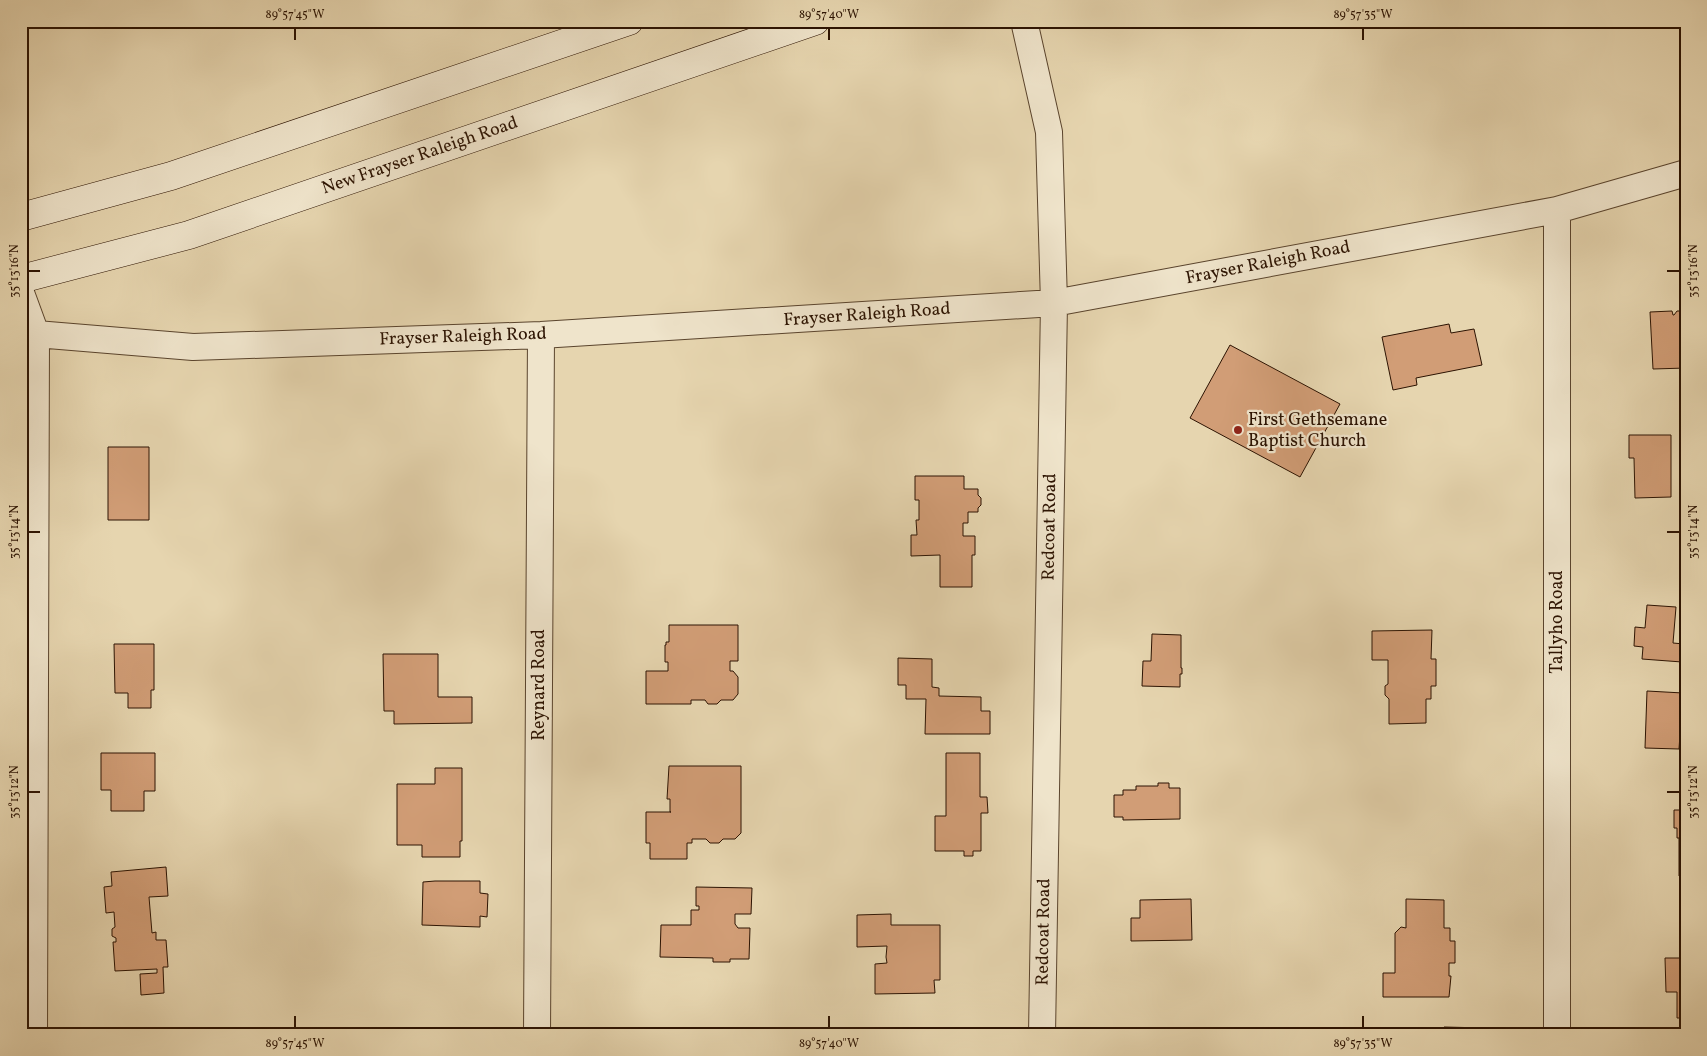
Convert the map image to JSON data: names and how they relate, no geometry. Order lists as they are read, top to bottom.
{
  "streets": {
    "main road": ["New Frayser Raleigh Road"],
    "street": [
      "Frayser Raleigh Road",
      "Redcoat Road",
      "Tallyho Road",
      "Reynard Road"
    ]
  },
  "crossings": [
    ["Frayser Raleigh Road", "Redcoat Road"],
    ["Frayser Raleigh Road", "Tallyho Road"],
    ["Frayser Raleigh Road", "Reynard Road"]
  ],
  "places": ["First Gethsemane Baptist Church"],
  "coordinates": [
    "89°57'45\"W",
    "89°57'40\"W",
    "89°57'35\"W",
    "35°13'16\"N",
    "35°13'14\"N",
    "35°13'12\"N"
  ]
}
